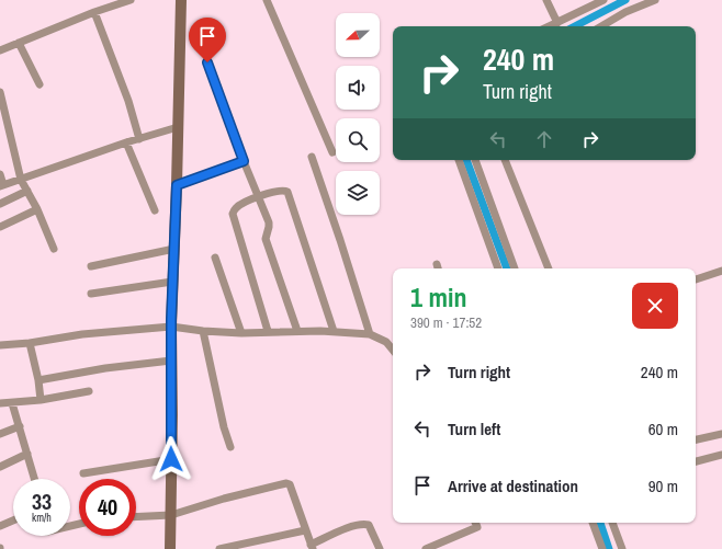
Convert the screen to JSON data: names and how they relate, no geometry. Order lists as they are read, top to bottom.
{
  "north": "left",
  "page": {
    "turn": ["240 m", "Turn right"],
    "heading": ["1 min", "390 m · 17:52"],
    "list": [
      {
        "name": "Turn right",
        "value": "240 m"
      },
      {
        "name": "Turn left",
        "value": "60 m"
      },
      {
        "name": "Arrive at destination",
        "value": "90 m"
      }
    ],
    "speed": "33 km/h",
    "limit": "40"
  }
}
